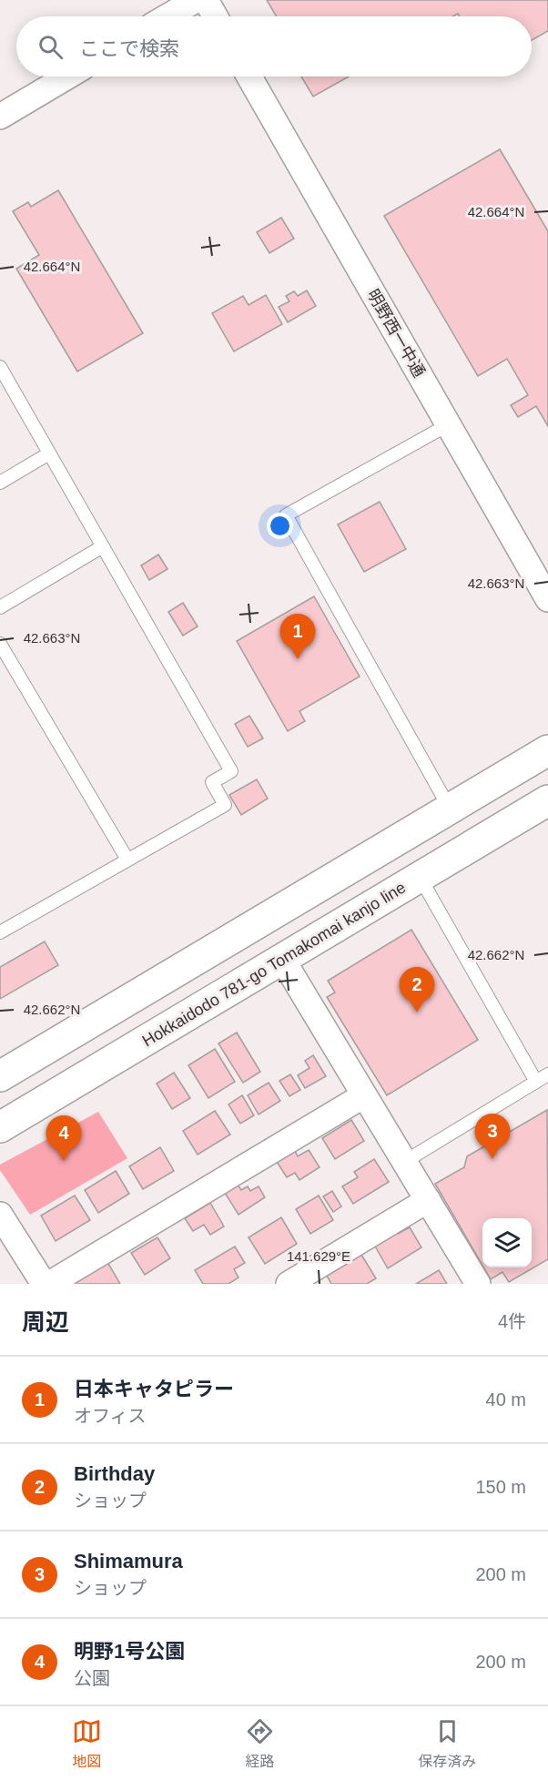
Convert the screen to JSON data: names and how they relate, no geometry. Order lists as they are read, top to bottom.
{
  "streets": {
    "main road": ["Hokkaidodo 781-go Tomakomai kanjo line"],
    "street": ["明野西一中通"]
  },
  "page": {
    "search": "ここで検索",
    "pins": [
      "1",
      "2",
      "3",
      "4"
    ],
    "heading": ["周辺", "4件"],
    "list": [
      {
        "mark": "1",
        "name": "日本キャタピラー",
        "note": "オフィス",
        "value": "40 m"
      },
      {
        "mark": "2",
        "name": "Birthday",
        "note": "ショップ",
        "value": "150 m"
      },
      {
        "mark": "3",
        "name": "Shimamura",
        "note": "ショップ",
        "value": "200 m"
      },
      {
        "mark": "4",
        "name": "明野1号公園",
        "note": "公園",
        "value": "200 m"
      }
    ],
    "nav": ["地図", "経路", "保存済み"]
  },
  "coordinates": [
    "42.664°N",
    "42.663°N",
    "42.662°N",
    "141.629°E"
  ]
}
